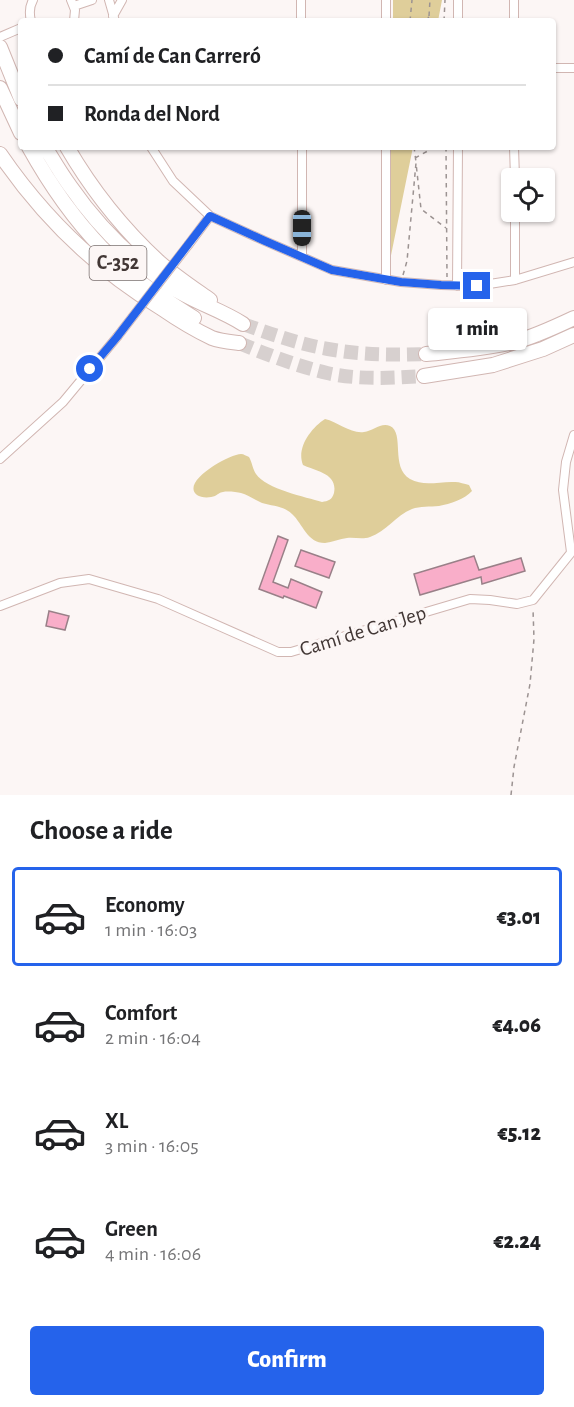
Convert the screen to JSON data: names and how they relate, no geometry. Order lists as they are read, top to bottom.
{
  "streets": {
    "highway": ["C-352"],
    "street": ["Camí de Can Jep"]
  },
  "page": {
    "banner": ["Camí de Can Carreró", "Ronda del Nord"],
    "bubble": "1 min",
    "heading": "Choose a ride",
    "list": [
      {
        "name": "Economy",
        "note": "1 min · 16:03",
        "value": "€3.01"
      },
      {
        "name": "Comfort",
        "note": "2 min · 16:04",
        "value": "€4.06"
      },
      {
        "name": "XL",
        "note": "3 min · 16:05",
        "value": "€5.12"
      },
      {
        "name": "Green",
        "note": "4 min · 16:06",
        "value": "€2.24"
      }
    ],
    "buttons": "Confirm"
  }
}
